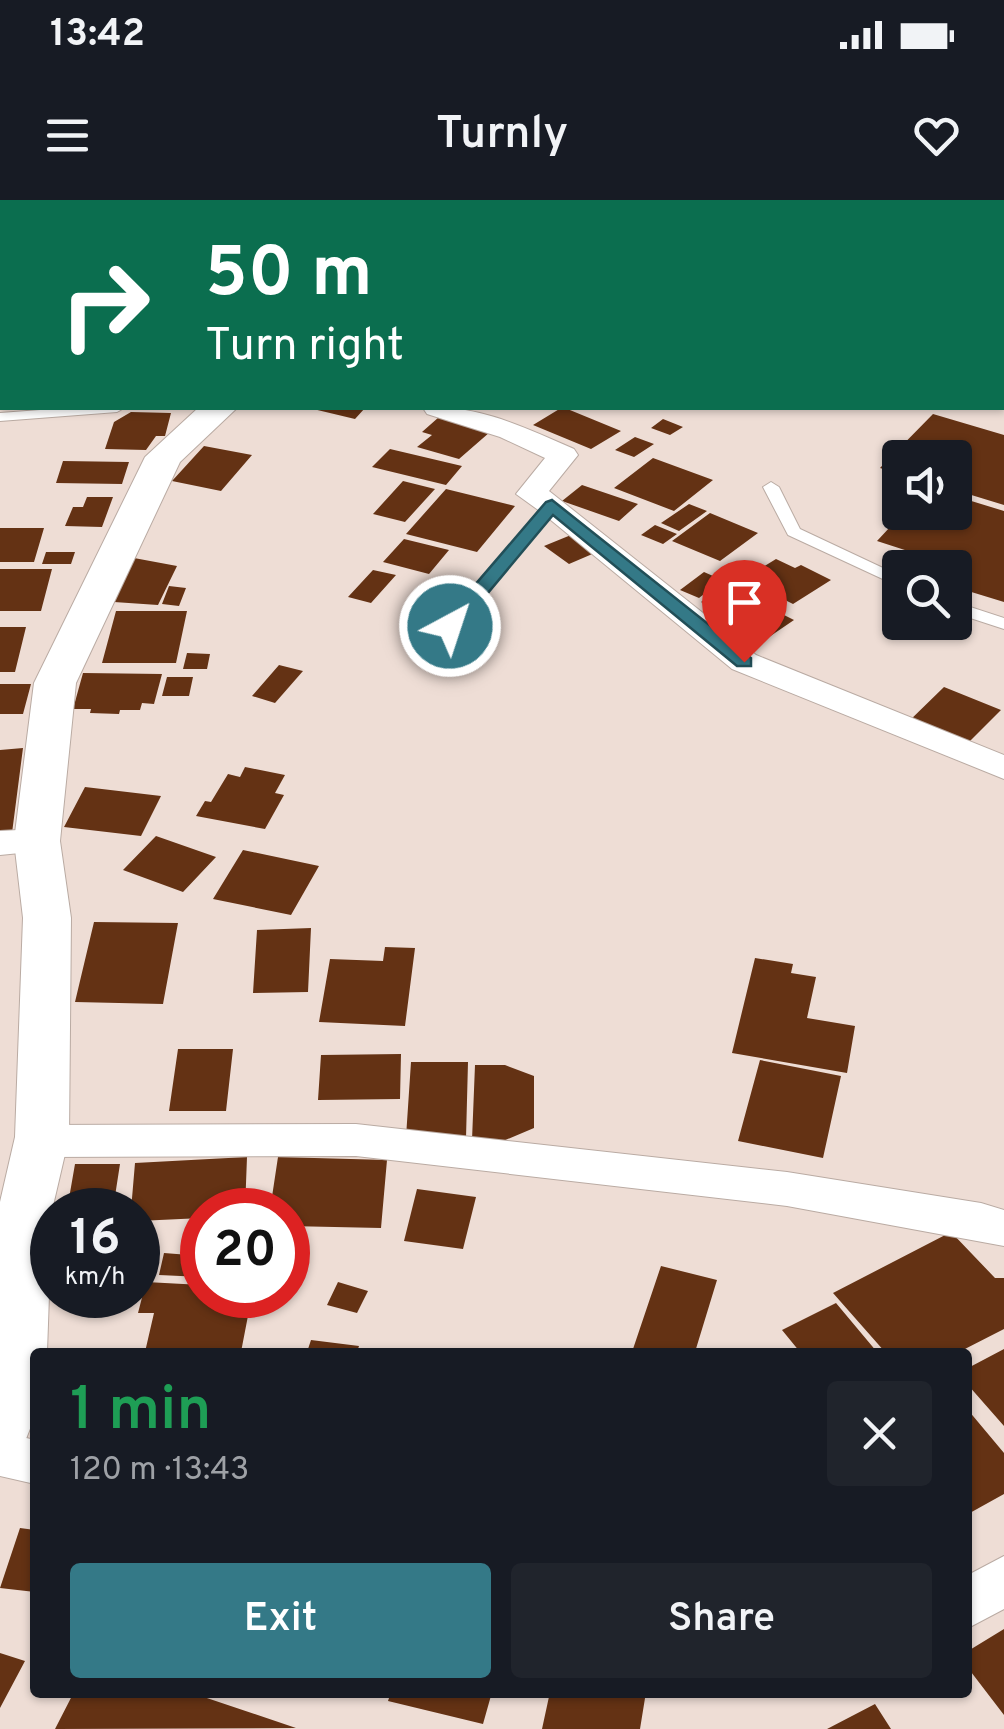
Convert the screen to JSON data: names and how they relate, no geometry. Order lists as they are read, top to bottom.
{
  "page": {
    "status": "13:42",
    "header": "Turnly",
    "turn": ["50 m", "Turn right"],
    "speed": "16 km/h",
    "limit": "20",
    "heading": ["1 min", "120 m · 13:43"],
    "buttons": ["Exit", "Share"]
  }
}
